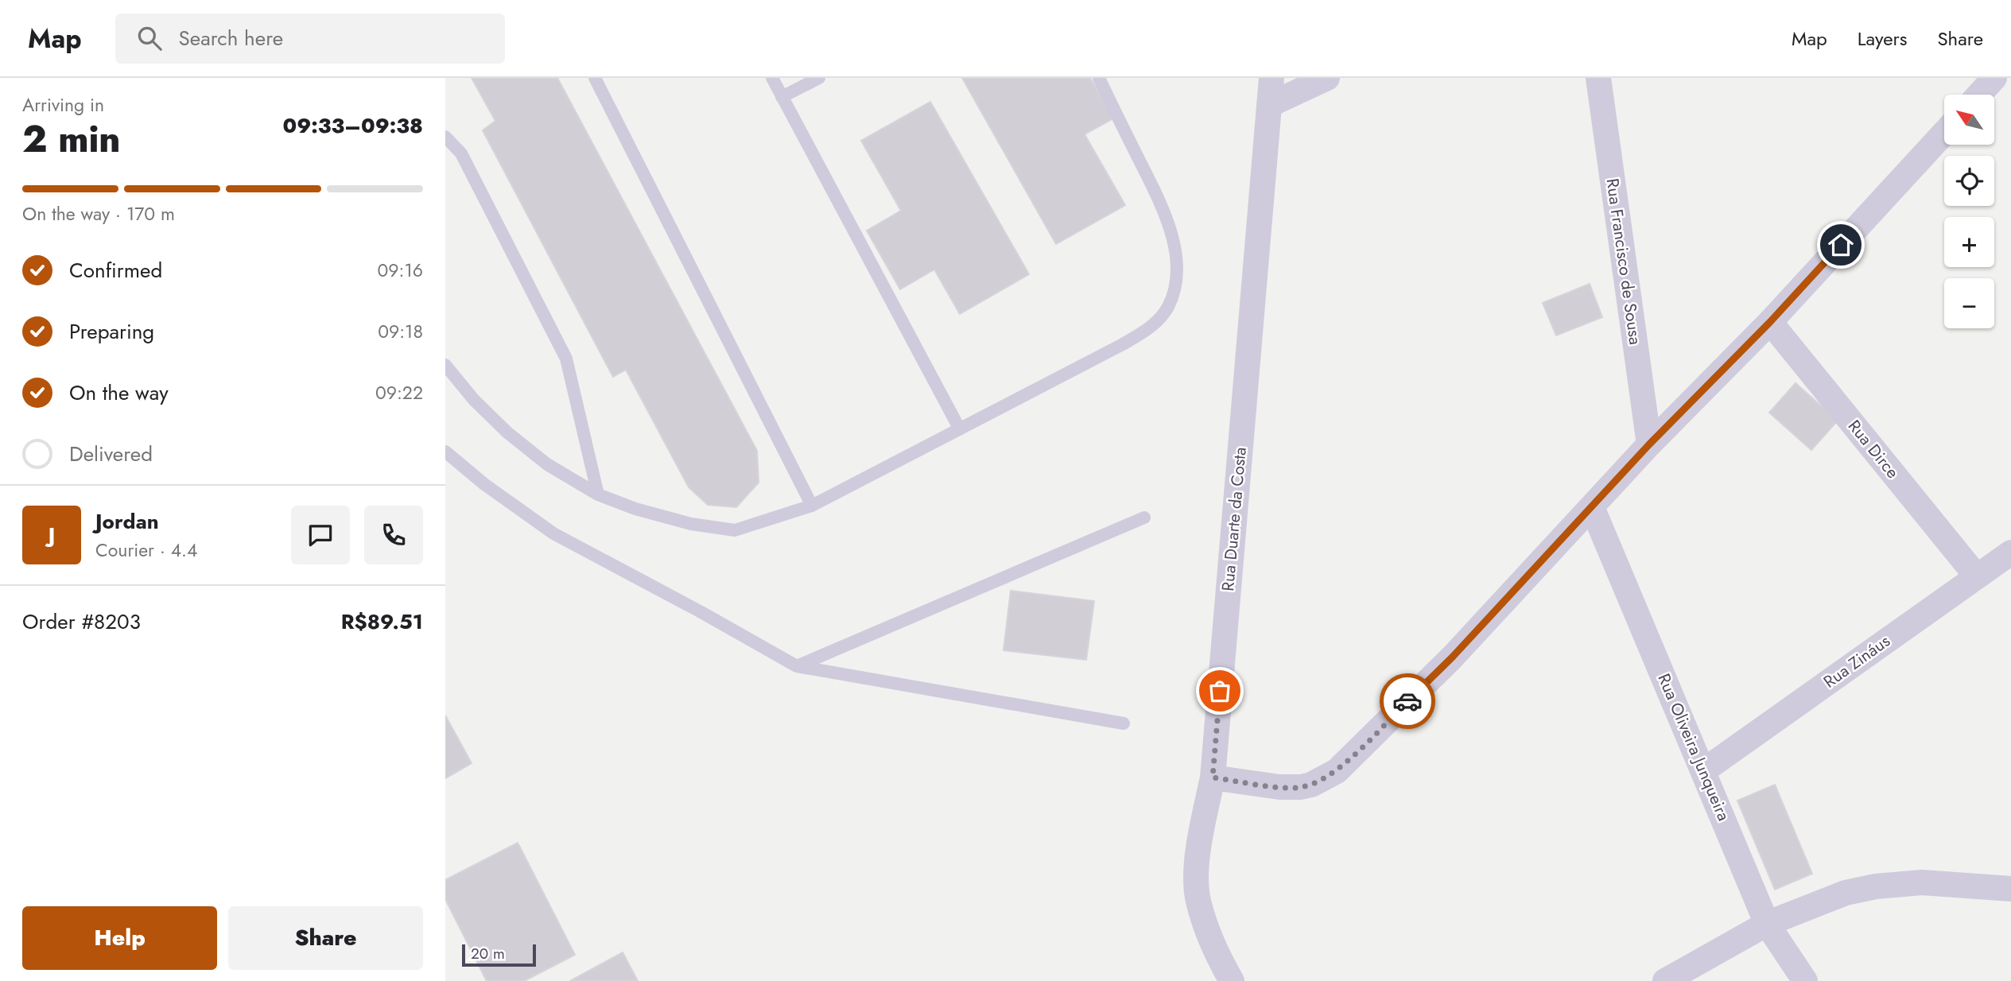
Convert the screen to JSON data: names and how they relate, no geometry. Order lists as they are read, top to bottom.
{
  "streets": {
    "street": [
      "Rua Francisco de Sousa",
      "Rua Dirce",
      "Rua Duarte da Costa",
      "Rua Zináus",
      "Rua Oliveira Junqueira"
    ]
  },
  "crossings": [
    ["Rua Dirce", "Rua Zináus"],
    ["Rua Zináus", "Rua Oliveira Junqueira"]
  ],
  "scale_bar": "20 m",
  "north": "top left",
  "page": {
    "header": "Map",
    "search": "Search here",
    "nav": ["Map", "Layers", "Share"],
    "heading": ["2 min", "Arriving in", "09:33–09:38"],
    "panel": [
      "Jordan",
      "Courier · 4.4",
      "Order #8203",
      "R$89.51"
    ],
    "map_buttons": ["+", "−"],
    "bar": "On the way · 170 m",
    "list": [
      ["Confirmed", "09:16"],
      ["Preparing", "09:18"],
      ["On the way", "09:22"],
      "Delivered"
    ],
    "round": "J",
    "buttons": ["Help", "Share"],
    "scale": "20 m"
  }
}
